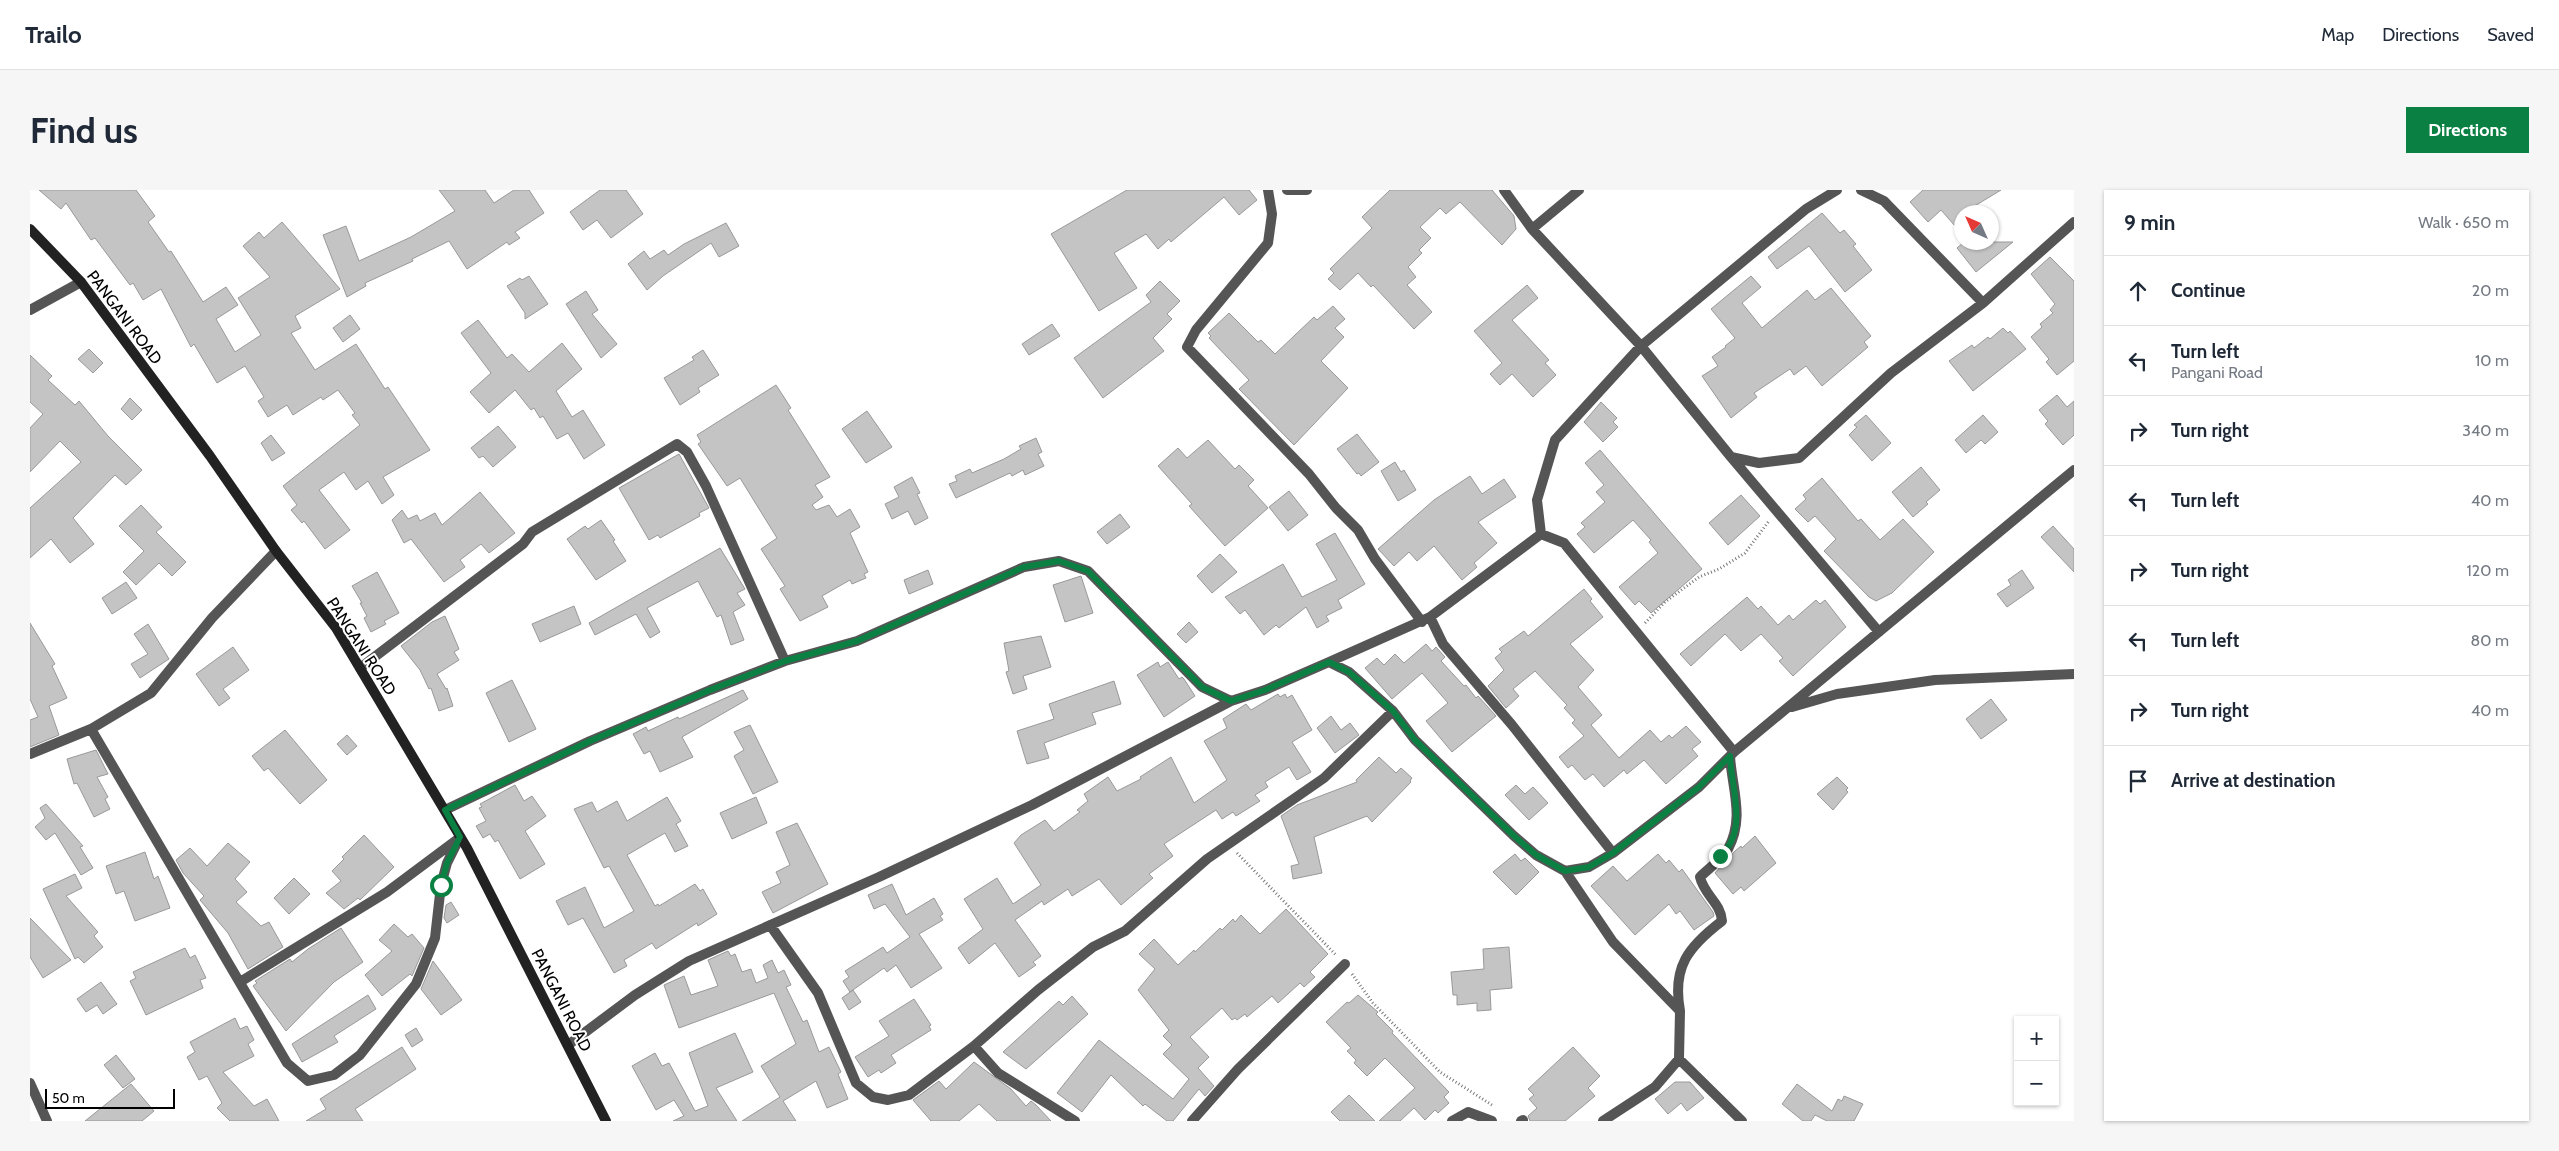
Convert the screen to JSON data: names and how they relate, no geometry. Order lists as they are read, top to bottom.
{
  "streets": {
    "main road": ["PANGANI ROAD"]
  },
  "scale_bar": "50 m",
  "north": "top left",
  "page": {
    "header": "Trailo",
    "nav": ["Map", "Directions", "Saved"],
    "buttons": "Directions",
    "title": "Find us",
    "heading": ["9 min", "Walk · 650 m"],
    "list": [
      ["Continue", "20 m"],
      ["Turn left", "Pangani Road", "10 m"],
      ["Turn right", "340 m"],
      ["Turn left", "40 m"],
      ["Turn right", "120 m"],
      ["Turn left", "80 m"],
      ["Turn right", "40 m"],
      "Arrive at destination"
    ],
    "map_buttons": ["+", "−"],
    "scale": "50 m"
  }
}
